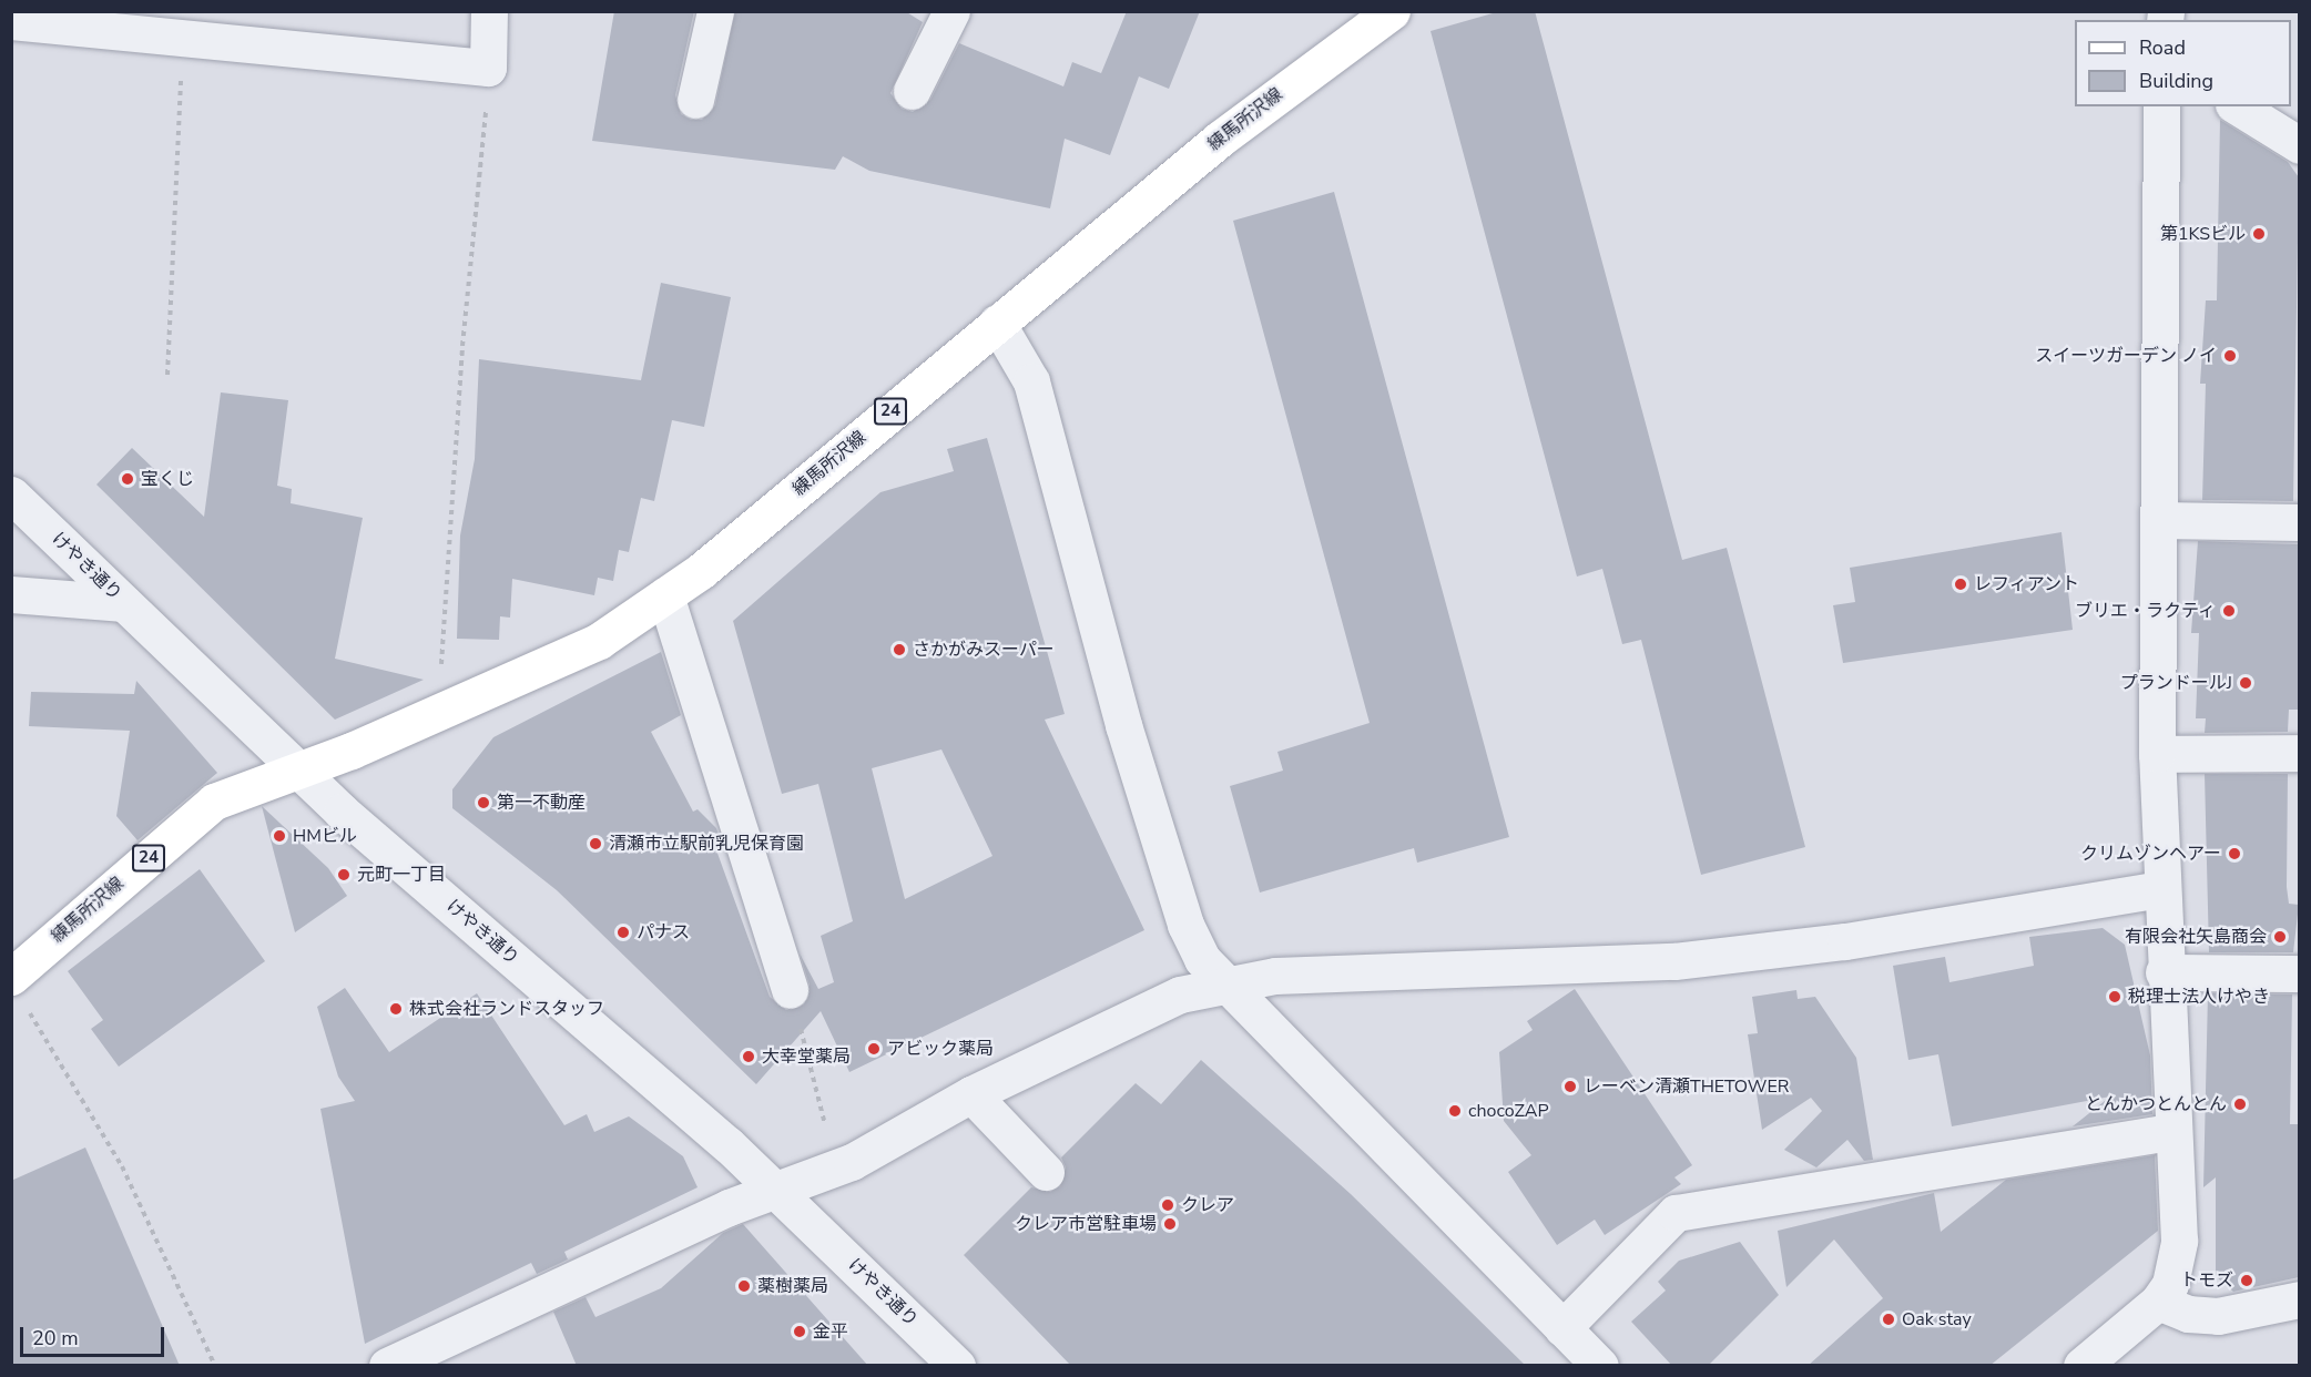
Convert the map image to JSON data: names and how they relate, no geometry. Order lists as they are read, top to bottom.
{
  "streets": {
    "main road": ["練馬所沢線", "24"],
    "street": ["けやき通り"]
  },
  "crossings": [
    ["練馬所沢線", "けやき通り"]
  ],
  "places": [
    "第1KSビル",
    "スイーツガーデン ノイ",
    "宝くじ",
    "レフィアント",
    "ブリエ・ラクティ",
    "さかがみスーパー",
    "プランドールJ",
    "第一不動産",
    "HMビル",
    "清瀬市立駅前乳児保育園",
    "クリムゾンヘアー",
    "元町一丁目",
    "パナス",
    "有限会社矢島商会",
    "税理士法人けやき",
    "株式会社ランドスタッフ",
    "アビック薬局",
    "大幸堂薬局",
    "レーベン清瀬THETOWER",
    "とんかつとんとん",
    "chocoZAP",
    "クレア",
    "クレア市営駐車場",
    "トモズ",
    "薬樹薬局",
    "Oak stay",
    "金平"
  ],
  "legend": ["Road", "Building"],
  "scale_bar": "20 m"
}
